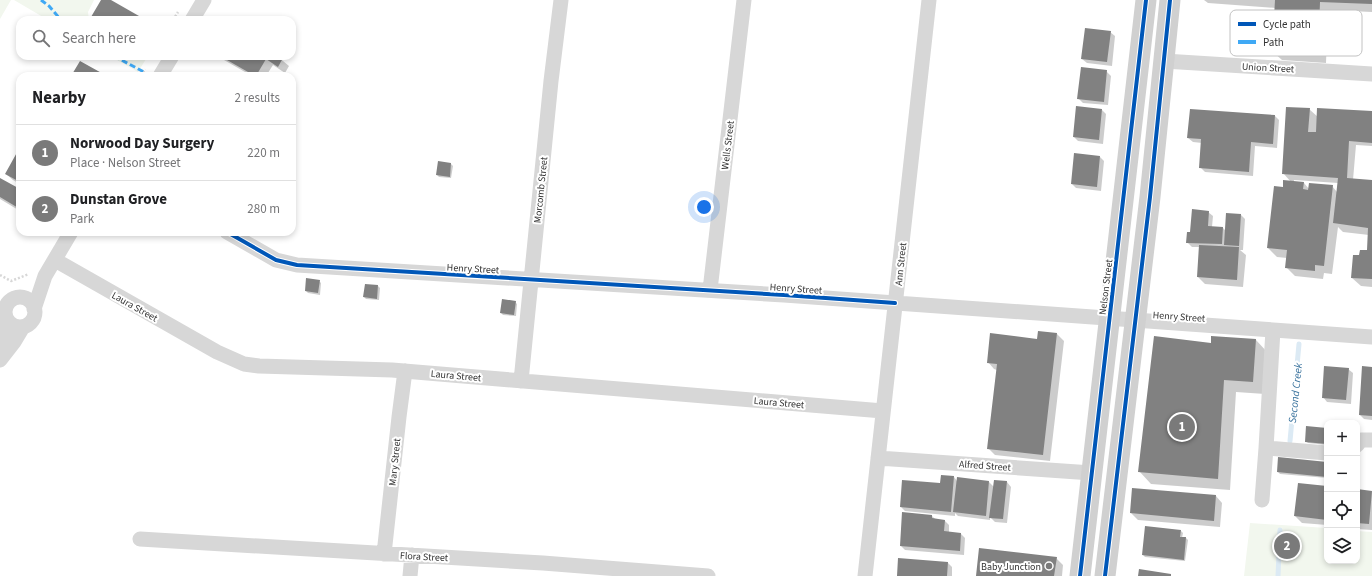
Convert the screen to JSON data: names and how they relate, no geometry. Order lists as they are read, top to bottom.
{
  "streets": {
    "main road": ["Nelson Street"],
    "street": [
      "Union Street",
      "Wells Street",
      "Morcomb Street",
      "Ann Street",
      "Henry Street",
      "Laura Street",
      "Mary Street",
      "Alfred Street",
      "Flora Street"
    ]
  },
  "crossings": [
    ["Wells Street", "Henry Street"],
    ["Morcomb Street", "Henry Street"],
    ["Morcomb Street", "Laura Street"],
    ["Ann Street", "Henry Street"],
    ["Ann Street", "Laura Street"],
    ["Ann Street", "Alfred Street"],
    ["Henry Street", "Nelson Street"],
    ["Nelson Street", "Alfred Street"],
    ["Laura Street", "Mary Street"],
    ["Mary Street", "Flora Street"]
  ],
  "water": ["Second Creek"],
  "places": ["Baby Junction"],
  "legend": ["Cycle path", "Path"],
  "page": {
    "search": "Search here",
    "heading": ["Nearby", "2 results"],
    "list": [
      {
        "mark": "1",
        "name": "Norwood Day Surgery",
        "note": "Place · Nelson Street",
        "value": "220 m"
      },
      {
        "mark": "2",
        "name": "Dunstan Grove",
        "note": "Park",
        "value": "280 m"
      }
    ],
    "pins": ["1", "2"],
    "map_buttons": ["+", "−"]
  }
}
